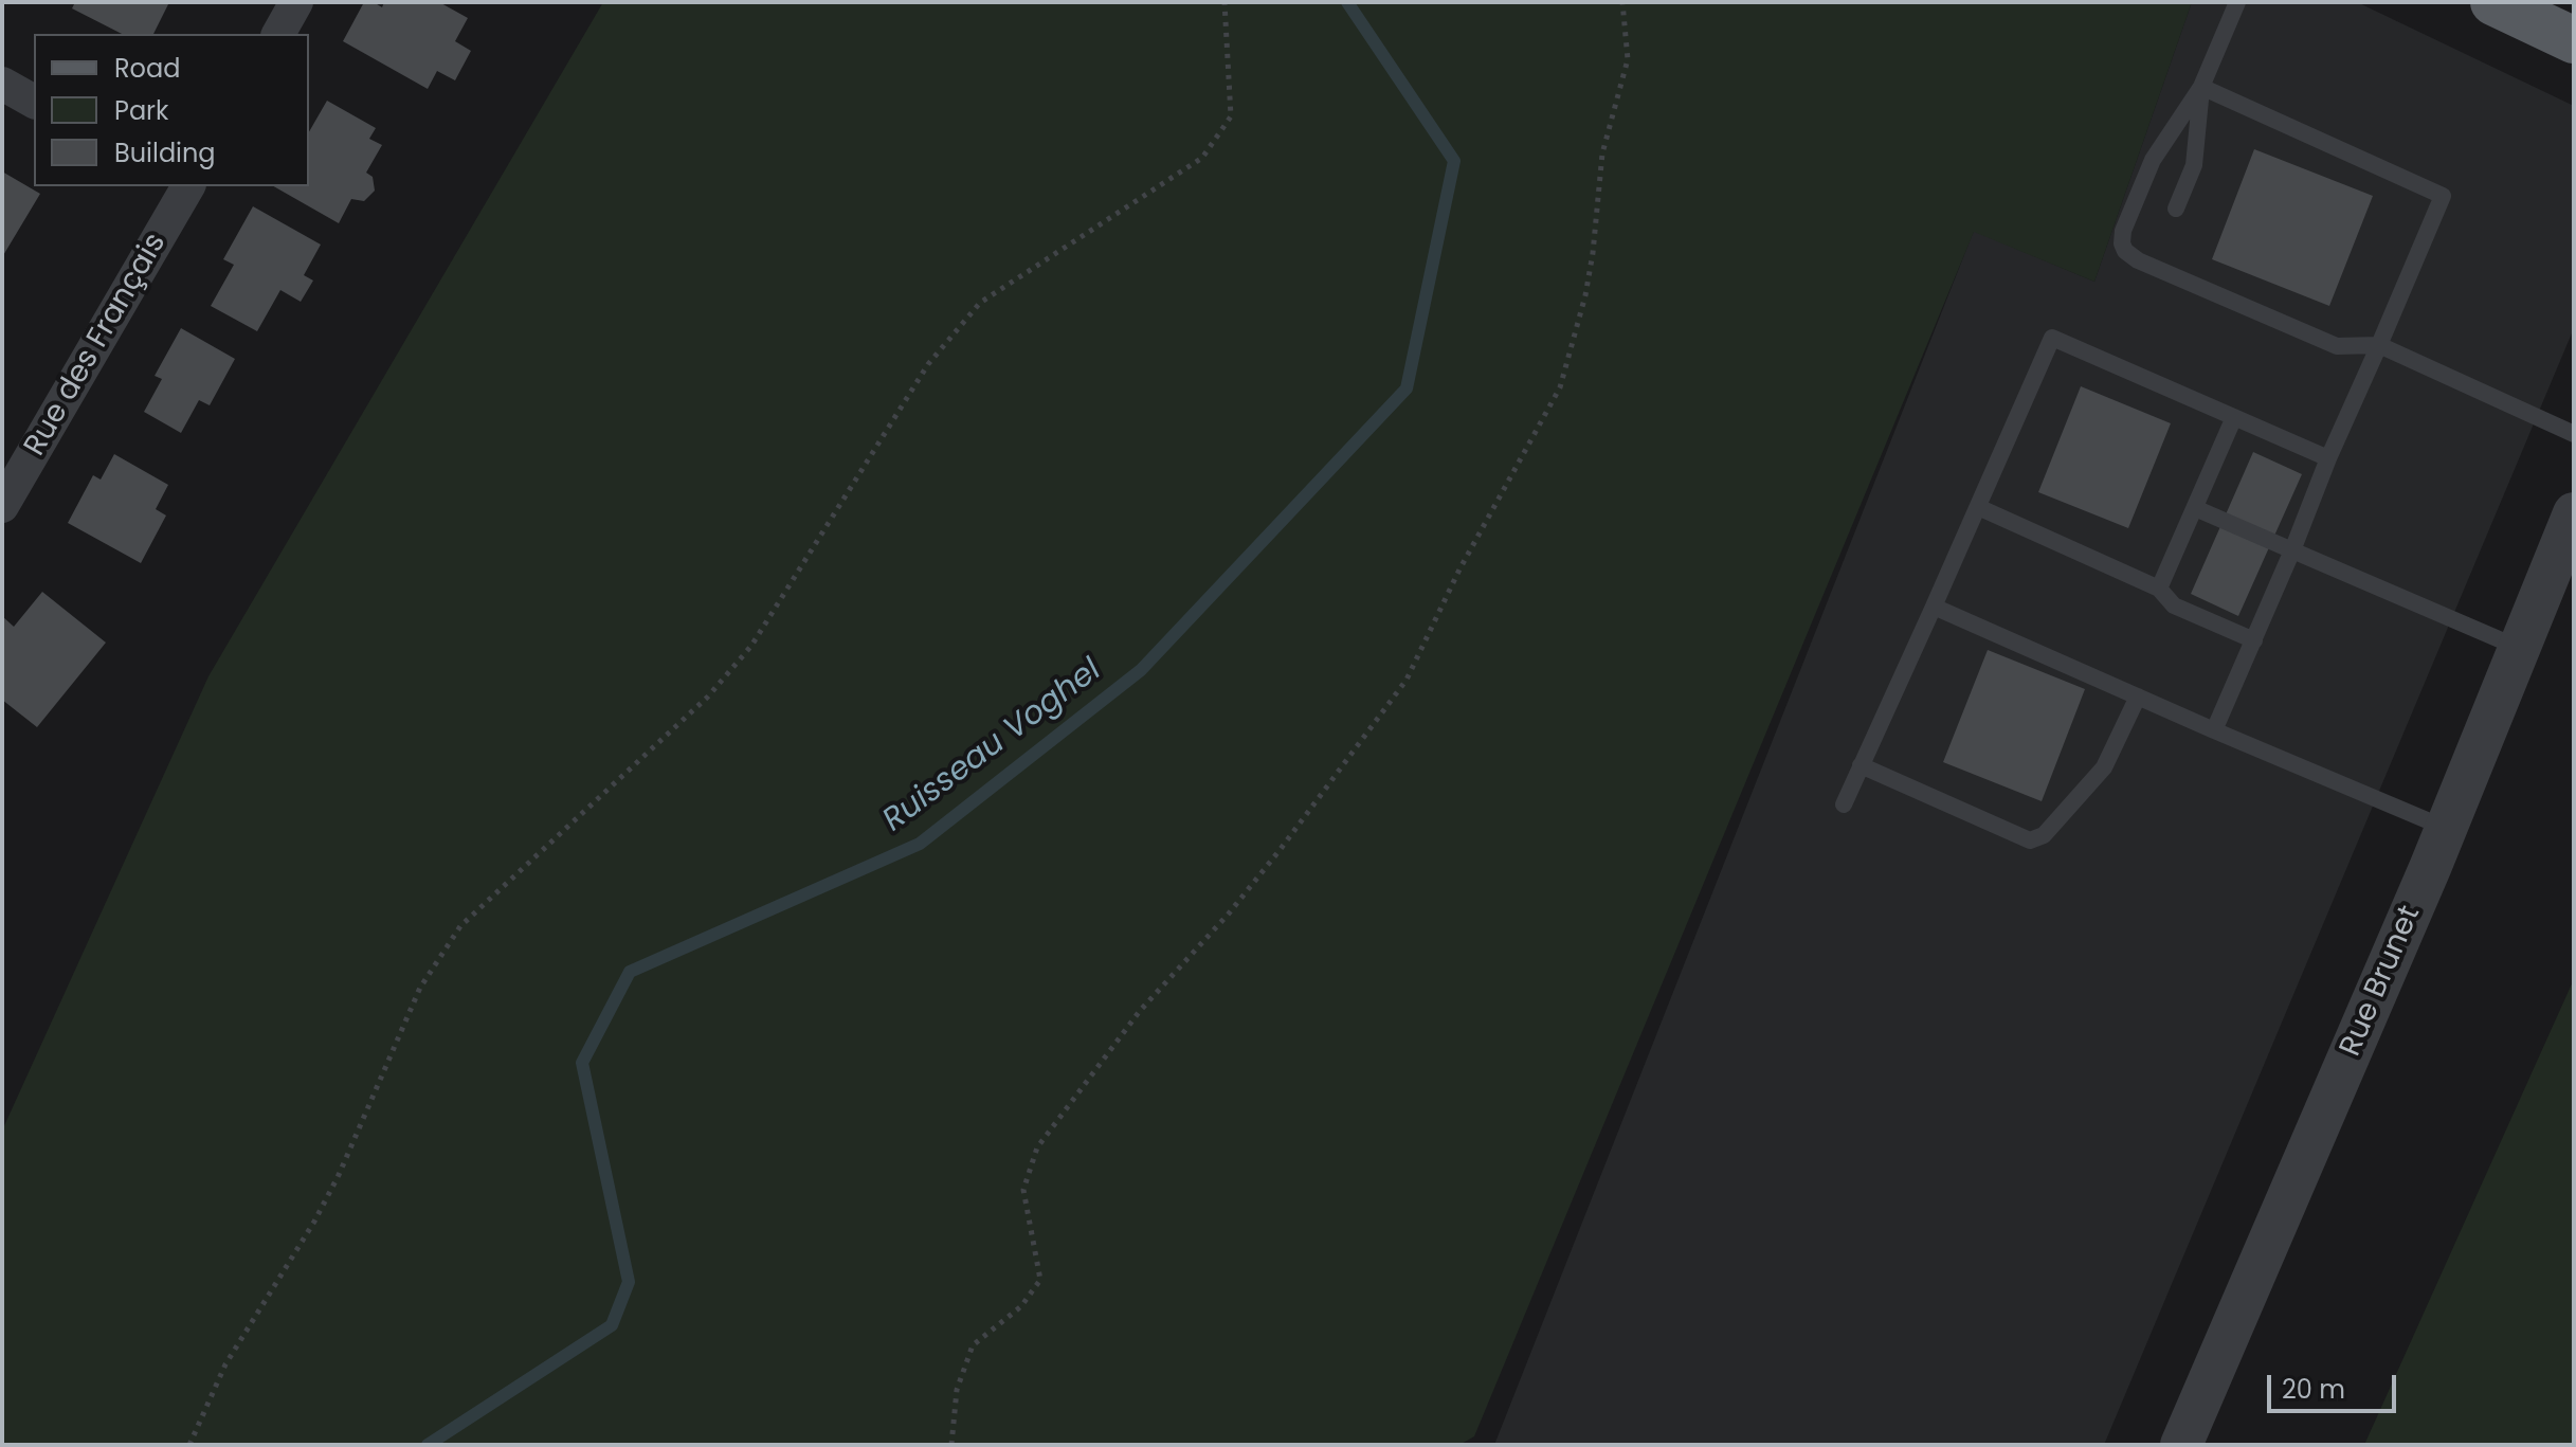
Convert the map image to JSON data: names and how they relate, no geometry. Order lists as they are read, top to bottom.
{
  "streets": {
    "street": ["Rue des Français", "Rue Brunet"]
  },
  "water": ["Ruisseau Voghel"],
  "legend": ["Road", "Park", "Building"],
  "scale_bar": "20 m"
}
